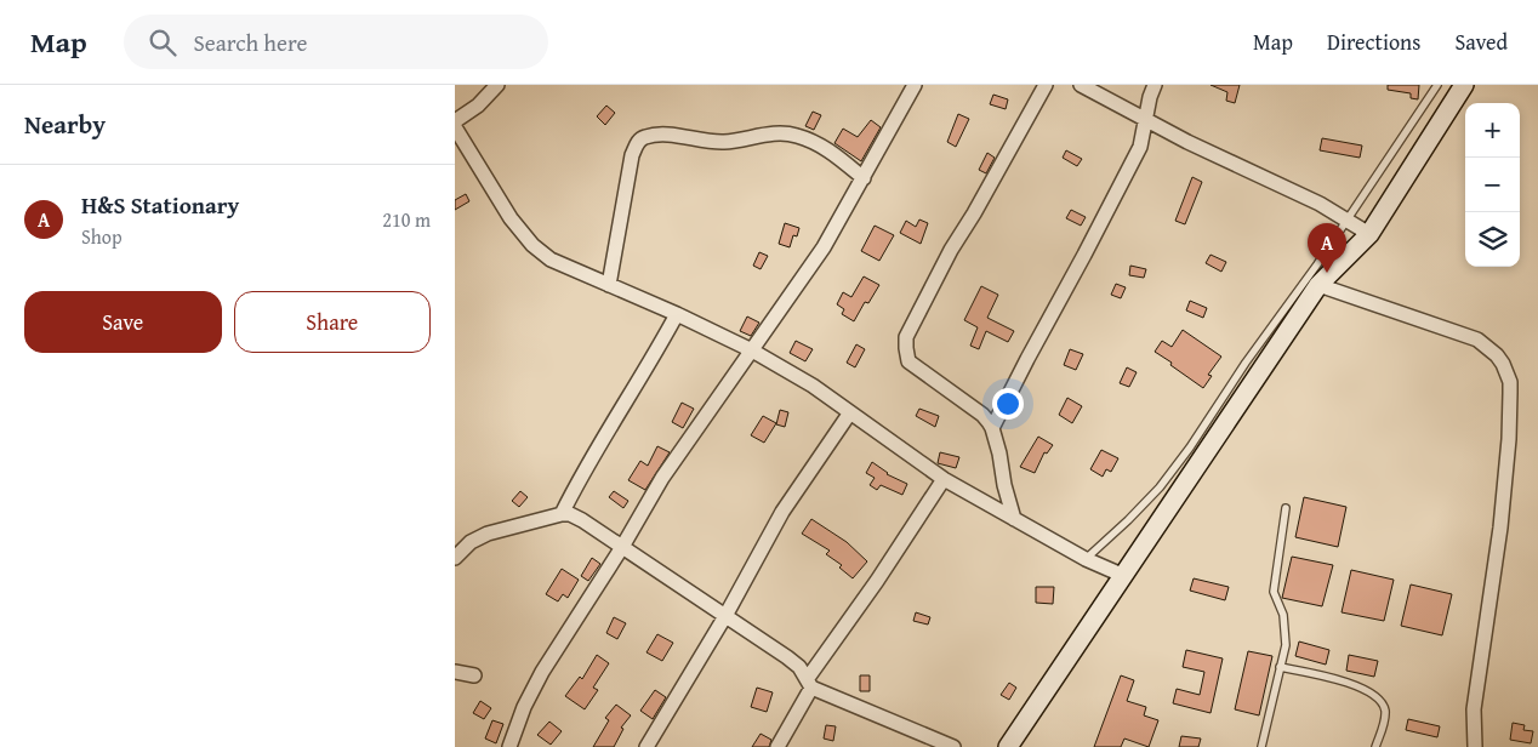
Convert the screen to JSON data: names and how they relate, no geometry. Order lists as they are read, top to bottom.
{
  "page": {
    "header": "Map",
    "search": "Search here",
    "nav": ["Map", "Directions", "Saved"],
    "heading": "Nearby",
    "map_buttons": ["+", "−"],
    "list": [
      {
        "mark": "A",
        "name": "H&S Stationary",
        "note": "Shop",
        "value": "210 m"
      }
    ],
    "pins": "A",
    "buttons": ["Save", "Share"]
  }
}
